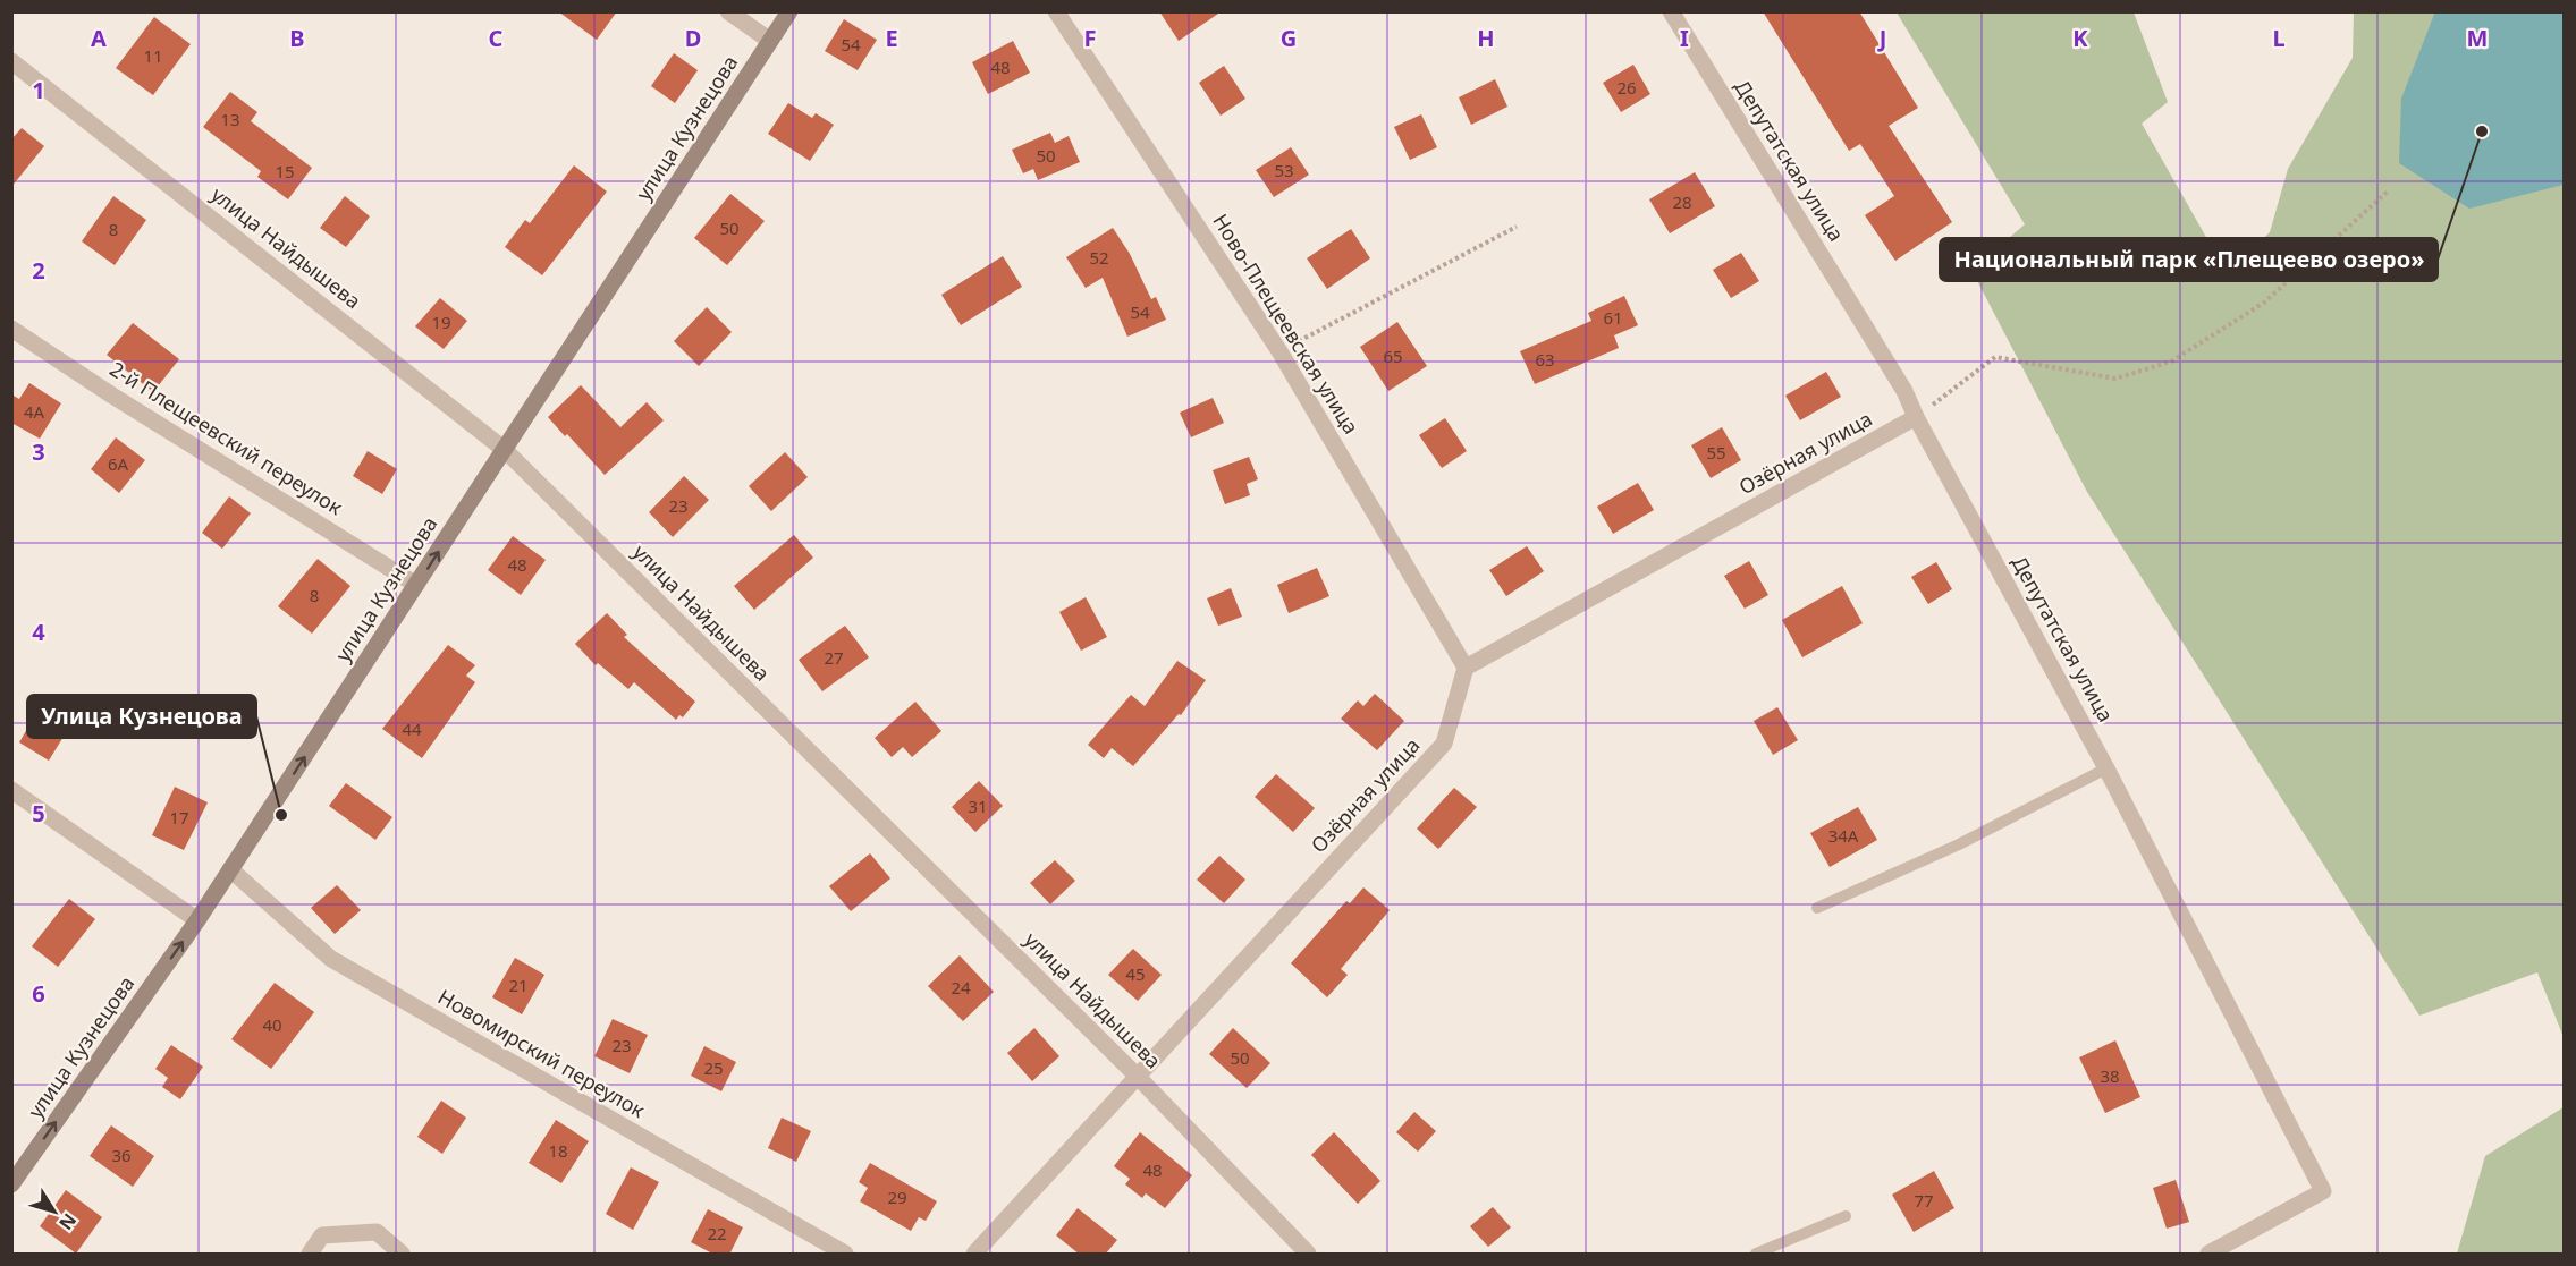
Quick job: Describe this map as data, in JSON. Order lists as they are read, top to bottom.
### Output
{
  "streets": {
    "street": [
      "улица Кузнецова",
      "Депутатская улица",
      "улица Найдышева",
      "Ново-Плещеевская улица",
      "2-й Плещеевский переулок",
      "Озёрная улица",
      "Новомирский переулок"
    ]
  },
  "crossings": [
    ["улица Кузнецова", "улица Найдышева"],
    ["улица Кузнецова", "2-й Плещеевский переулок"],
    ["улица Кузнецова", "Новомирский переулок"],
    ["Депутатская улица", "Озёрная улица"],
    ["улица Найдышева", "Озёрная улица"],
    ["Ново-Плещеевская улица", "Озёрная улица"]
  ],
  "one_way": ["улица Кузнецова"],
  "places": ["Национальный парк «Плещеево озеро»", "Улица Кузнецова"],
  "house_numbers": [
    "54",
    "11",
    "48",
    "26",
    "13",
    "50",
    "53",
    "15",
    "28",
    "50",
    "8",
    "52",
    "54",
    "61",
    "19",
    "65",
    "63",
    "4А",
    "55",
    "6А",
    "23",
    "48",
    "8",
    "27",
    "44",
    "31",
    "17",
    "34А",
    "45",
    "21",
    "24",
    "40",
    "23",
    "50",
    "25",
    "38",
    "18",
    "36",
    "48",
    "29",
    "77",
    "22"
  ],
  "north": "bottom right",
  "grid": {
    "columns": [
      "A",
      "B",
      "C",
      "D",
      "E",
      "F",
      "G",
      "H",
      "I",
      "J",
      "K",
      "L",
      "M"
    ],
    "rows": [
      "1",
      "2",
      "3",
      "4",
      "5",
      "6"
    ]
  }
}
